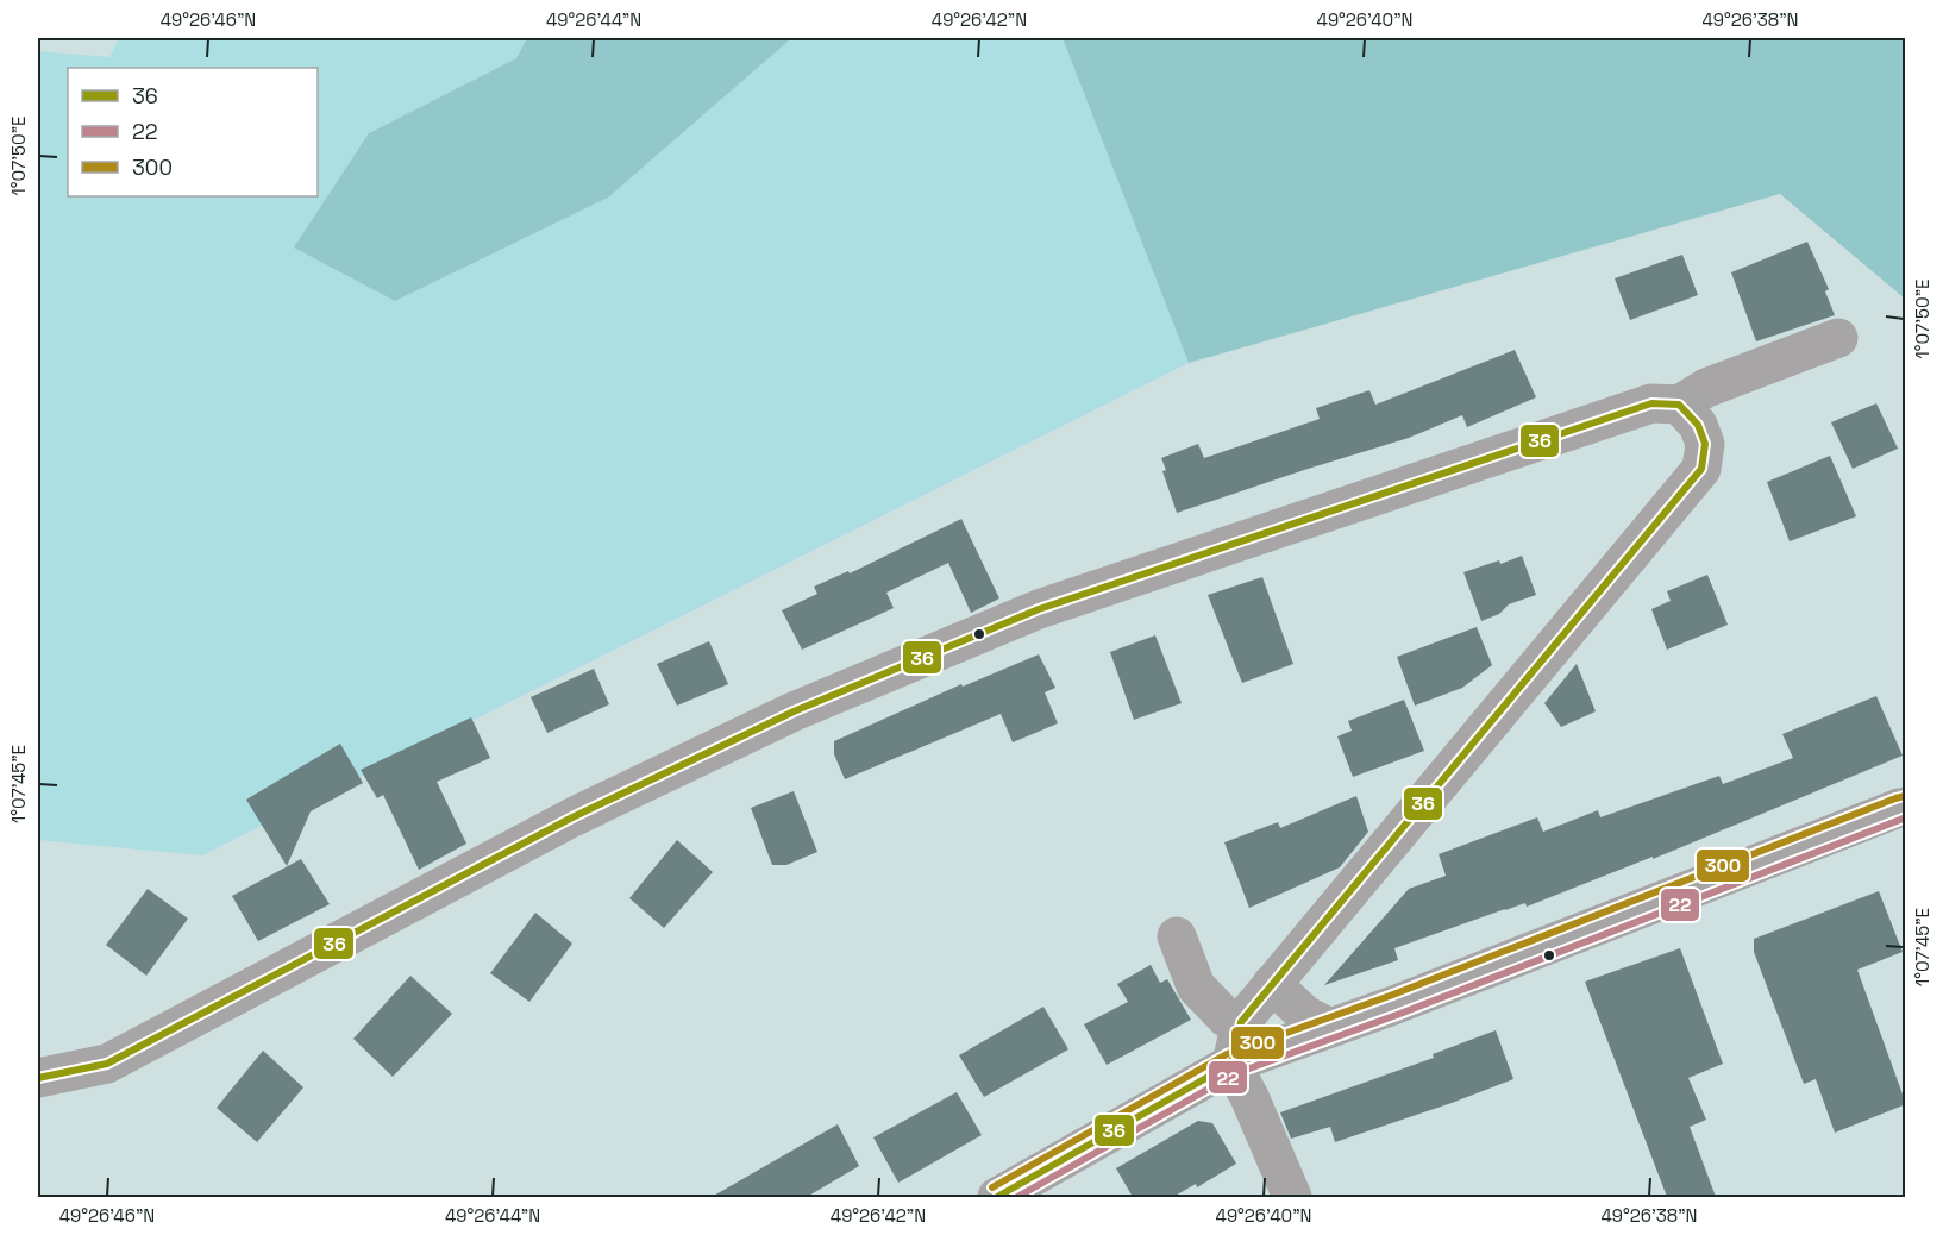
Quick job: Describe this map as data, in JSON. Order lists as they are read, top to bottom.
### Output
{
  "lines": ["transit line 36", "transit line 300", "transit line 22"],
  "legend": ["36", "22", "300"],
  "coordinates": [
    "49°26'46\"N",
    "49°26'44\"N",
    "49°26'42\"N",
    "49°26'40\"N",
    "49°26'38\"N",
    "1°07'50\"E",
    "1°07'45\"E"
  ]
}
